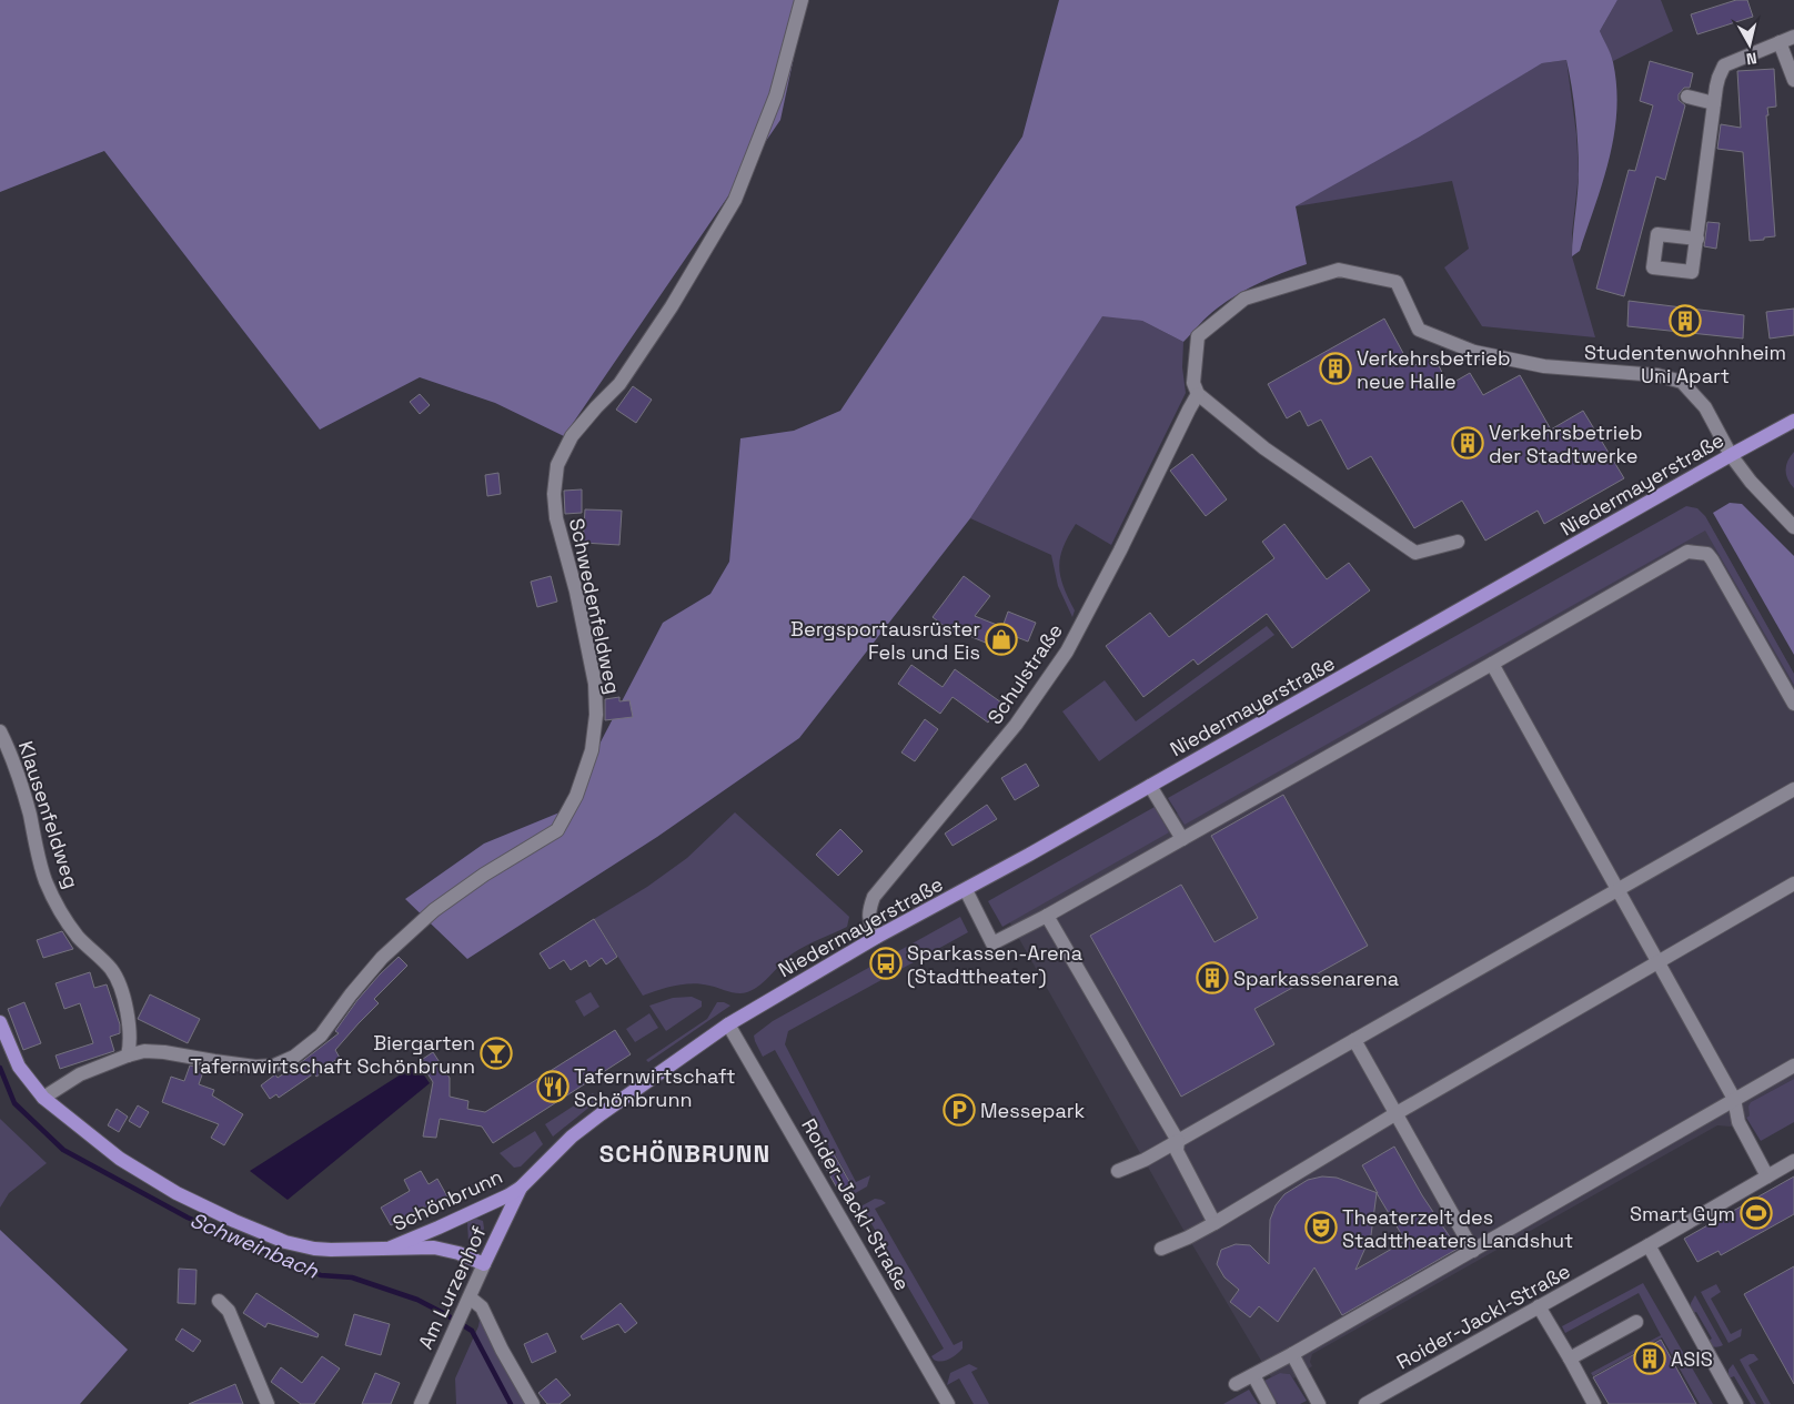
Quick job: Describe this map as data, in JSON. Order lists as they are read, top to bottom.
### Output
{
  "streets": {
    "main road": ["Niedermayerstraße", "Schönbrunn", "Am Lurzenhof"],
    "street": [
      "Schwedenfeldweg",
      "Schulstraße",
      "Klausenfeldweg",
      "Roider-Jackl-Straße"
    ]
  },
  "crossings": [
    ["Niedermayerstraße", "Schulstraße"],
    ["Niedermayerstraße", "Schönbrunn"],
    ["Niedermayerstraße", "Roider-Jackl-Straße"],
    ["Schwedenfeldweg", "Klausenfeldweg"],
    ["Schwedenfeldweg", "Schönbrunn"],
    ["Schönbrunn", "Roider-Jackl-Straße"],
    ["Schönbrunn", "Am Lurzenhof"]
  ],
  "districts": ["SCHÖNBRUNN"],
  "water": ["Schweinbach"],
  "places": {
    "building": [
      "Studentenwohnheim Uni Apart",
      "Verkehrsbetrieb neue Halle",
      "Verkehrsbetrieb der Stadtwerke",
      "Sparkassenarena",
      "ASIS"
    ],
    "shop": ["Bergsportausrüster Fels und Eis"],
    "bus stop": ["Sparkassen-Arena (Stadttheater)"],
    "bar": ["Biergarten Tafernwirtschaft Schönbrunn"],
    "restaurant": ["Tafernwirtschaft Schönbrunn"],
    "parking": ["Messepark"],
    "sports": ["Smart Gym"],
    "theatre": ["Theaterzelt des Stadttheaters Landshut"]
  },
  "north": "bottom"
}
